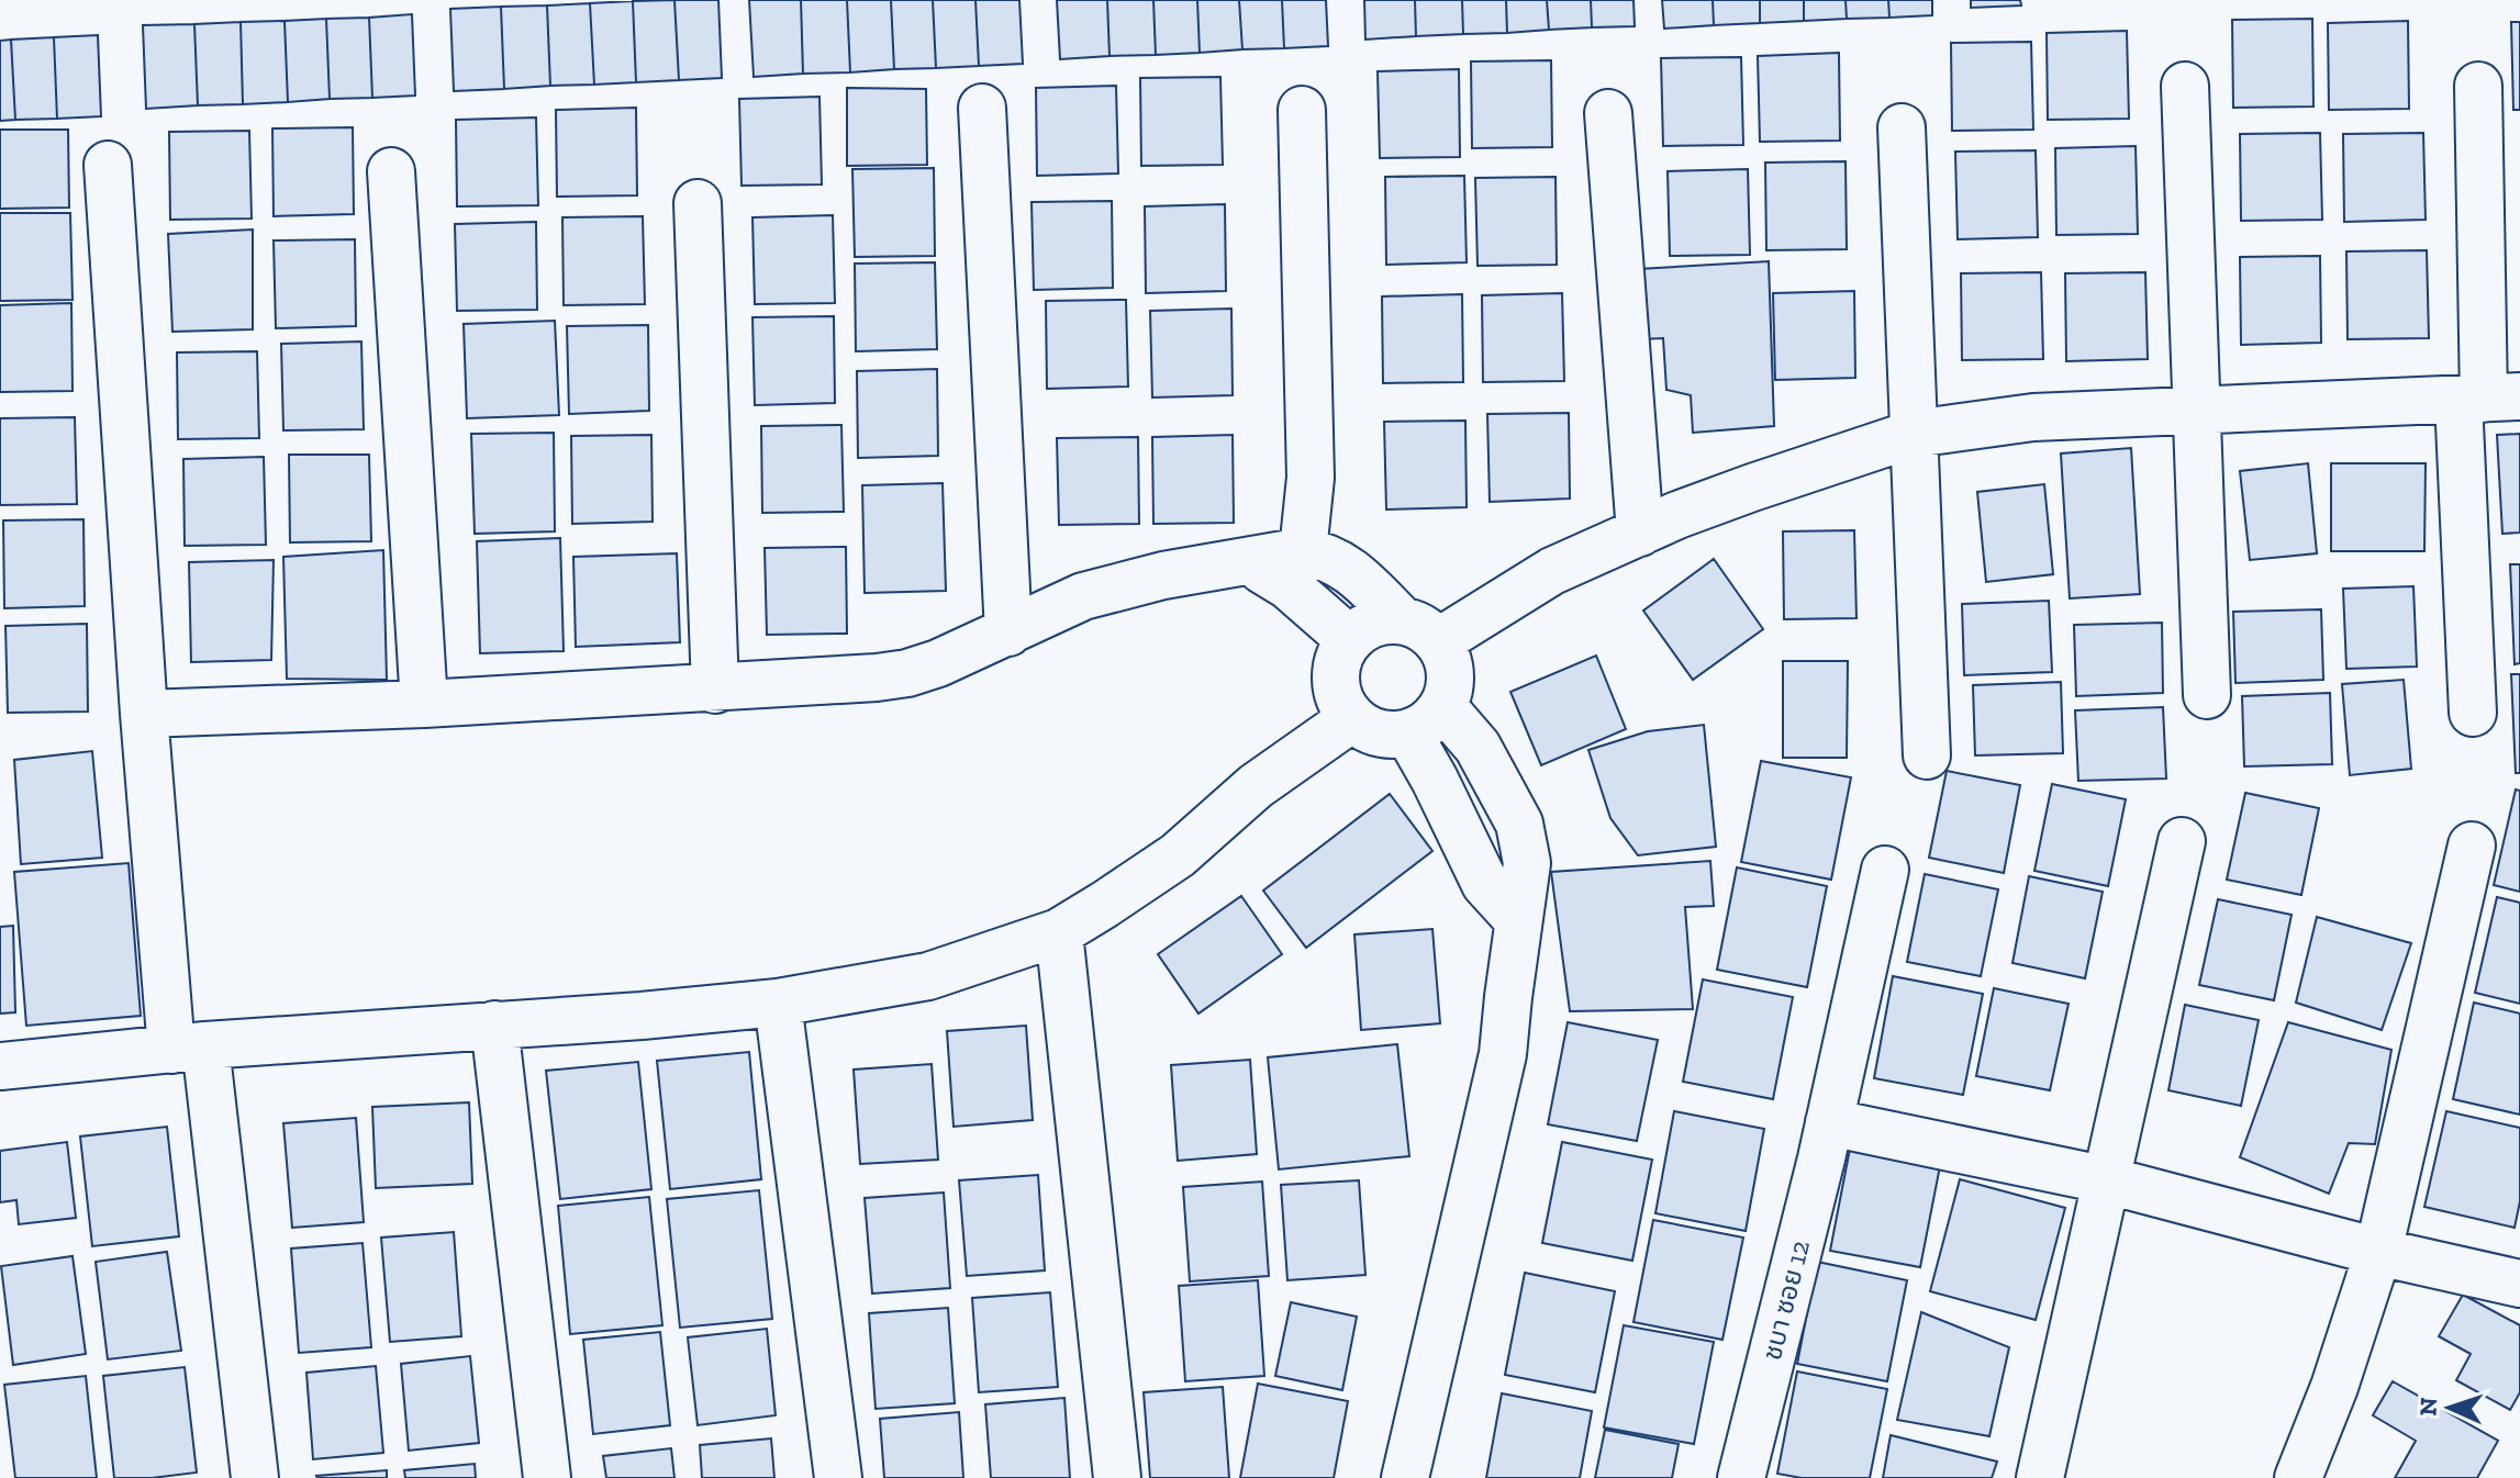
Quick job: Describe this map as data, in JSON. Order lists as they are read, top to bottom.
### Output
{
  "streets": {
    "street": ["ชบา ซอย 12"]
  },
  "north": "left"
}
